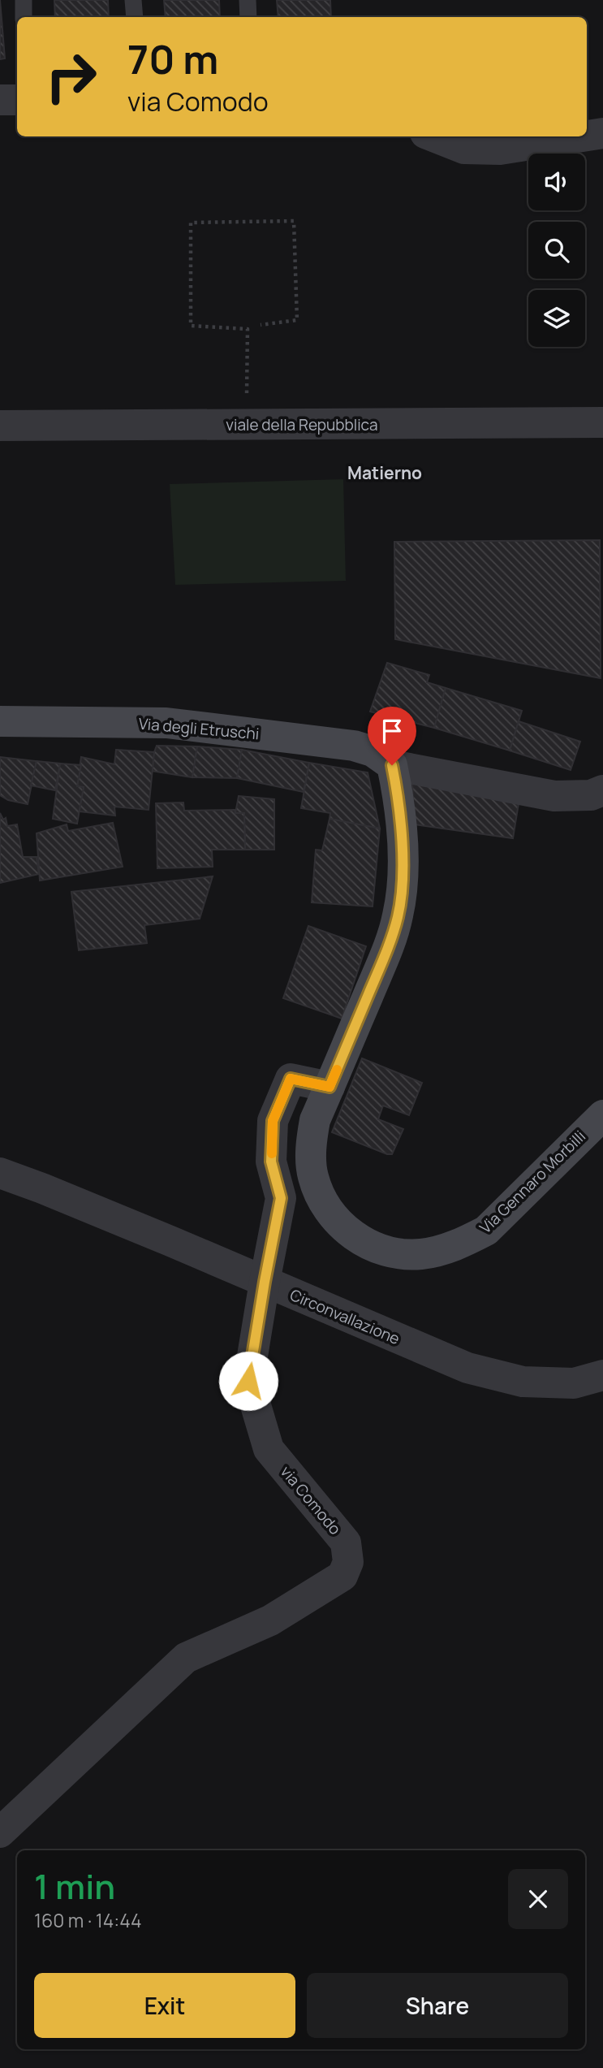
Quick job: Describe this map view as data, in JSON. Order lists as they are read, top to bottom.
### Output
{
  "streets": {
    "main road": ["Via degli Etruschi", "Via Gennaro Morbilli"],
    "street": ["viale della Repubblica", "Circonvallazione", "via Comodo"]
  },
  "crossings": [
    ["Via degli Etruschi", "Via Gennaro Morbilli"],
    ["Via Gennaro Morbilli", "via Comodo"],
    ["Circonvallazione", "via Comodo"]
  ],
  "districts": ["Matierno"],
  "page": {
    "turn": ["70 m", "via Comodo"],
    "heading": ["1 min", "160 m · 14:44"],
    "buttons": ["Exit", "Share"]
  }
}
